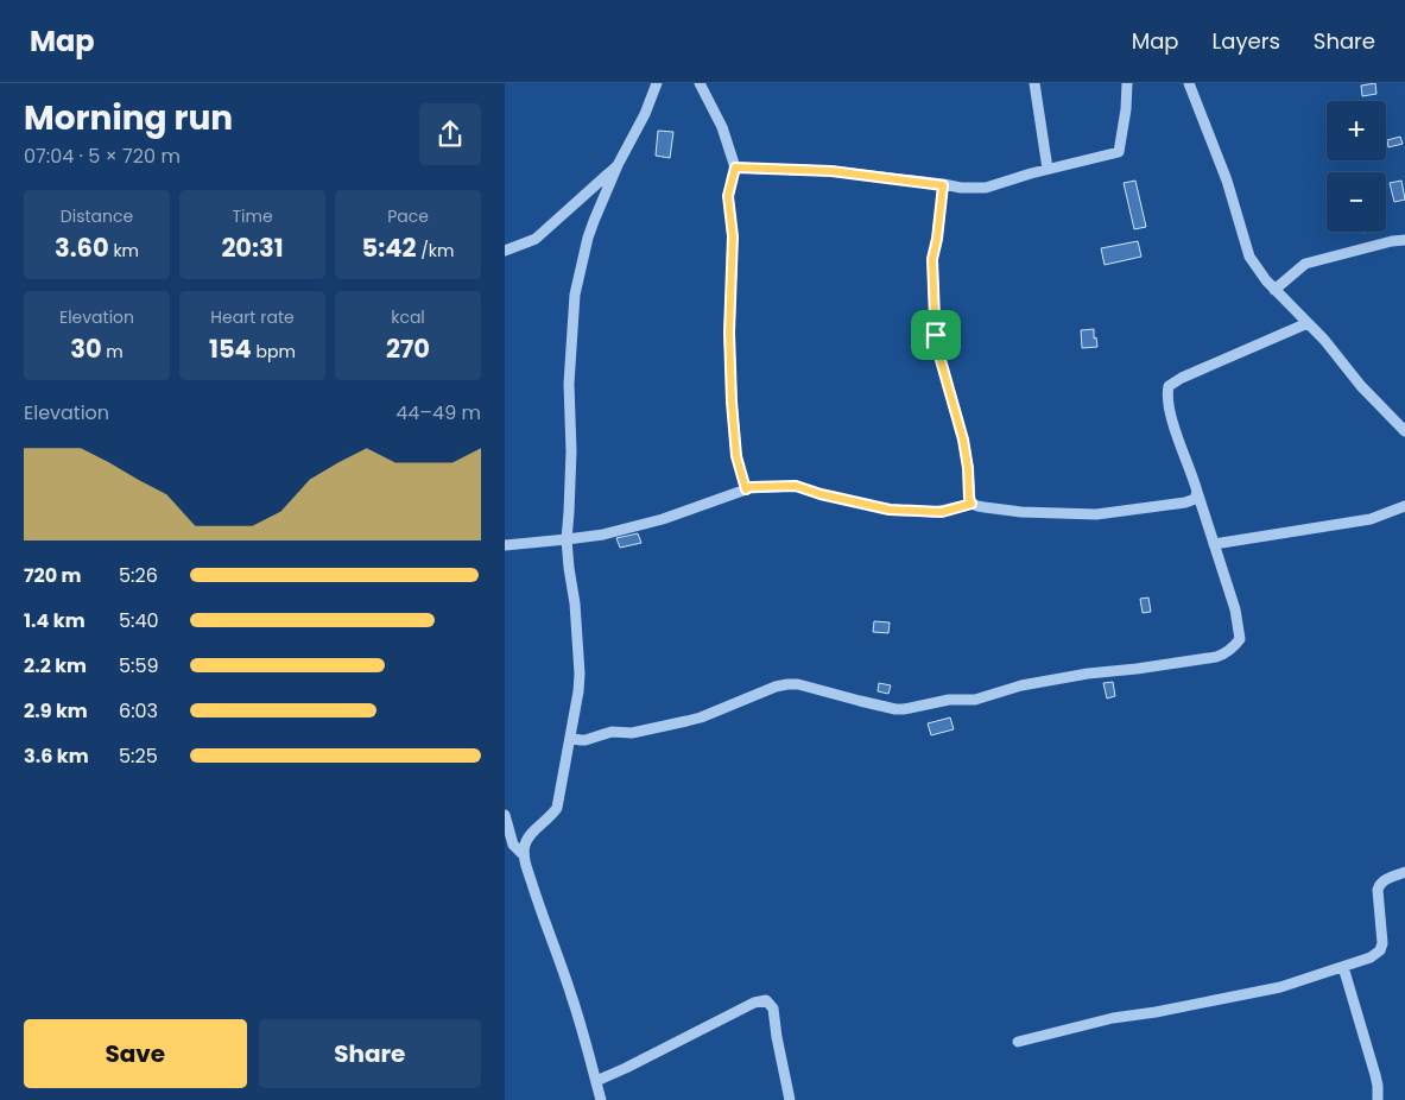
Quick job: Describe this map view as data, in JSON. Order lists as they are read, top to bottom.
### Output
{
  "page": {
    "header": "Map",
    "nav": ["Map", "Layers", "Share"],
    "heading": ["Morning run", "07:04 · 5 × 720 m"],
    "map_buttons": ["+", "−"],
    "stats": [
      ["Distance", "3.60 km"],
      ["Time", "20:31"],
      ["Pace", "5:42 /km"],
      ["Elevation", "30 m"],
      ["Heart rate", "154 bpm"],
      ["kcal", "270"]
    ],
    "chart": ["Elevation", "44–49 m"],
    "list": [
      {
        "name": "720 m",
        "note": "5:26"
      },
      {
        "name": "1.4 km",
        "note": "5:40"
      },
      {
        "name": "2.2 km",
        "note": "5:59"
      },
      {
        "name": "2.9 km",
        "note": "6:03"
      },
      {
        "name": "3.6 km",
        "note": "5:25"
      }
    ],
    "buttons": ["Save", "Share"]
  }
}
